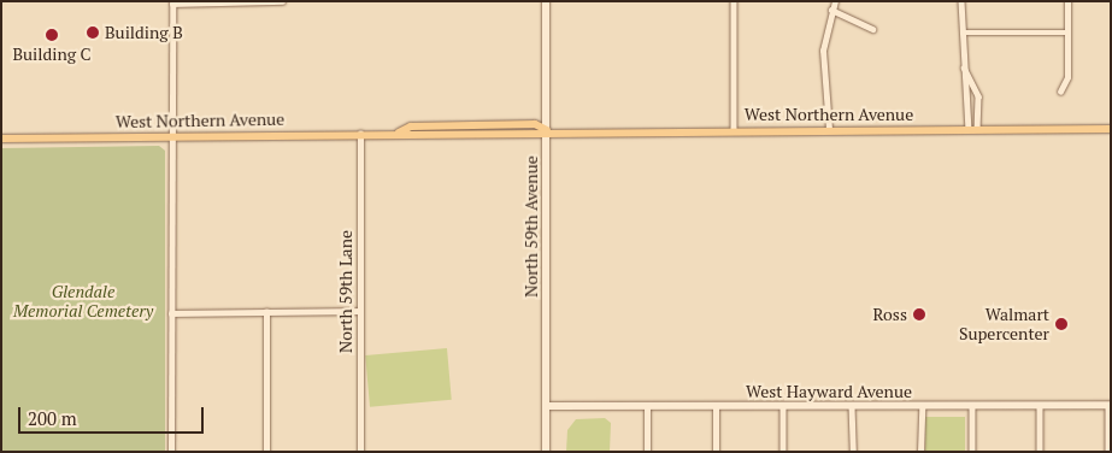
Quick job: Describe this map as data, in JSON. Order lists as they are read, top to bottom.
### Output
{
  "streets": {
    "main road": ["West Northern Avenue"],
    "street": ["North 59th Avenue", "North 59th Lane", "West Hayward Avenue"]
  },
  "crossings": [
    ["West Northern Avenue", "North 59th Avenue"],
    ["West Northern Avenue", "North 59th Lane"],
    ["North 59th Avenue", "West Hayward Avenue"]
  ],
  "parks": ["Glendale Memorial Cemetery"],
  "places": [
    "Building B",
    "Building C",
    "Ross",
    "Walmart Supercenter"
  ],
  "scale_bar": "200 m"
}
